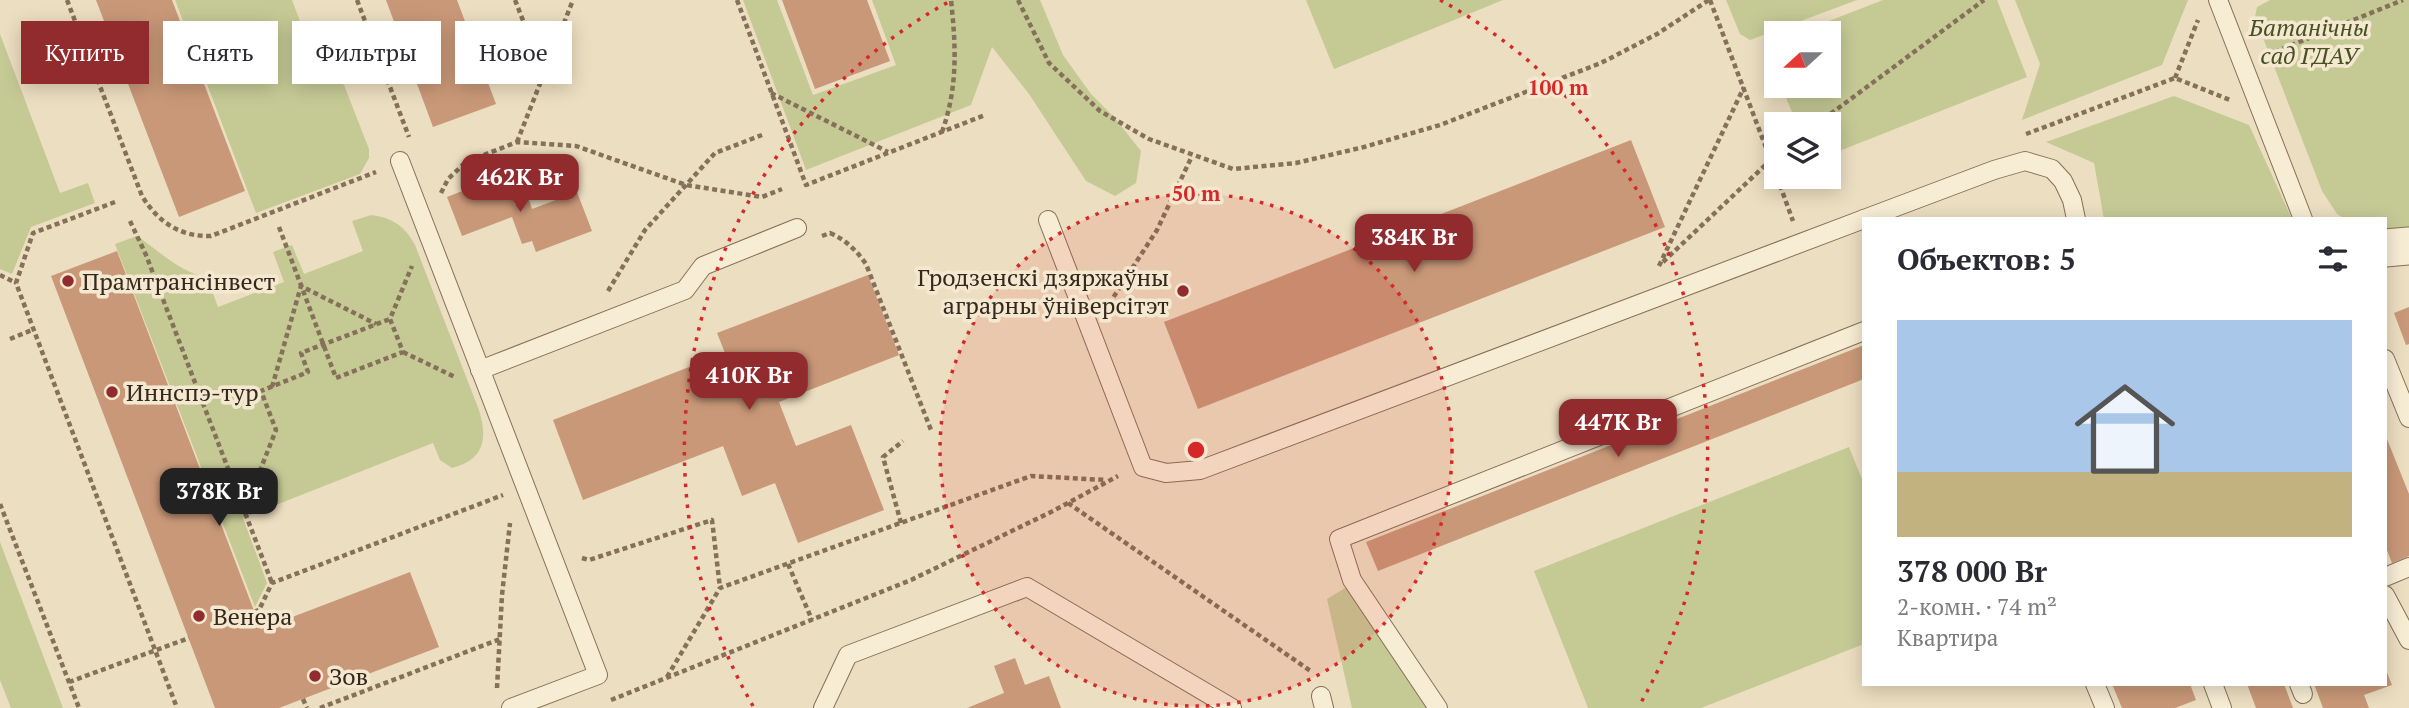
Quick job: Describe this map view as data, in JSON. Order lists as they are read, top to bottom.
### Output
{
  "parks": ["Батанічны сад ГДАУ"],
  "places": [
    "Прамтрансінвест",
    "Гродзенскі дзяржаўны аграрны ўніверсітэт",
    "Иннспэ-тур",
    "Венера",
    "Зов"
  ],
  "north": "left",
  "page": {
    "chip": [
      "Купить",
      "Снять",
      "Фильтры",
      "Новое"
    ],
    "price": [
      "462K Br",
      "384K Br",
      "410K Br",
      "447K Br",
      "378K Br"
    ],
    "heading": "Объектов: 5",
    "list": [
      {
        "name": "378 000 Br",
        "note": "2-комн. · 74 m² · Квартира"
      }
    ]
  },
  "rings": ["100 m", "50 m"]
}
